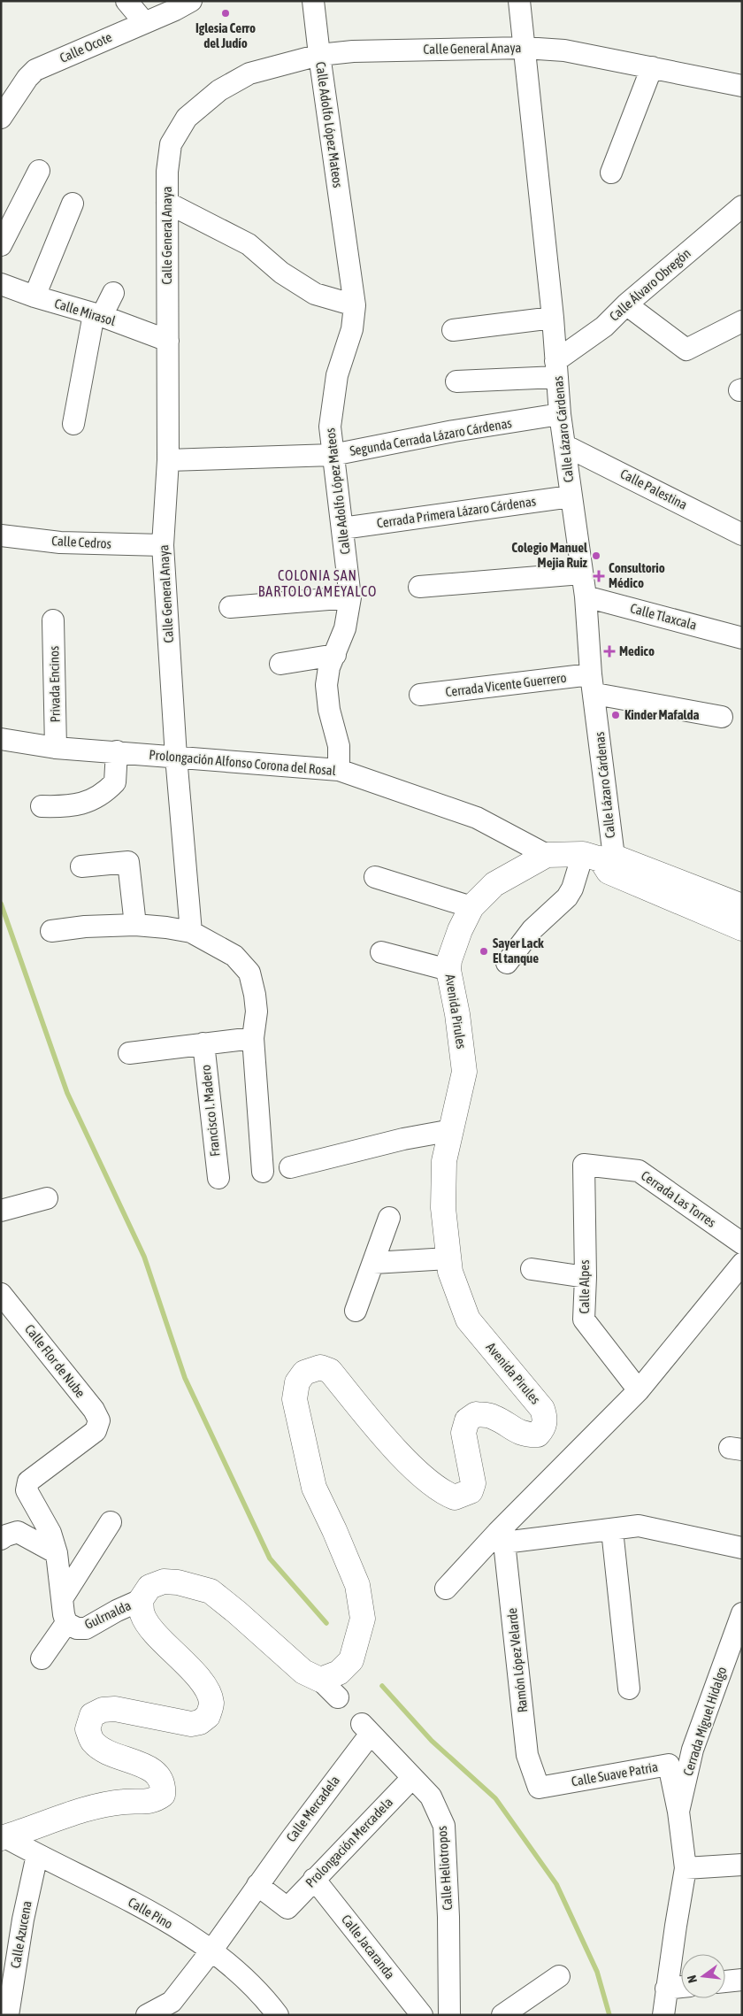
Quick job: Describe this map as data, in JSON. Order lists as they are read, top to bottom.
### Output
{
  "streets": {
    "street": [
      "Calle Ocote",
      "Calle General Anaya",
      "Calle Adolfo López Mateos",
      "Calle Álvaro Obregón",
      "Calle Mirasol",
      "Calle Lázaro Cárdenas",
      "Segunda Cerrada Lázaro Cárdenas",
      "Calle Palestina",
      "Cerrada Primera Lázaro Cárdenas",
      "Calle Cedros",
      "Calle Tlaxcala",
      "Privada Encinos",
      "Cerrada Vicente Guerrero",
      "Prolongación Alfonso Corona del Rosal",
      "Avenida Pirules",
      "Francisco I. Madero",
      "Cerrada Las Torres",
      "Calle Alpes",
      "Calle Flor de Nube",
      "Gulrnalda",
      "Ramón López Velarde",
      "Cerrada Miguel Hidalgo",
      "Calle Suave Patria",
      "Calle Mercadela",
      "Prolongación Mercadela",
      "Calle Heliotropos",
      "Calle Pino",
      "Calle Azucena",
      "Calle Jacaranda"
    ]
  },
  "crossings": [
    ["Calle General Anaya", "Calle Adolfo López Mateos"],
    ["Calle General Anaya", "Calle Mirasol"],
    ["Calle General Anaya", "Calle Lázaro Cárdenas"],
    ["Calle General Anaya", "Segunda Cerrada Lázaro Cárdenas"],
    ["Calle General Anaya", "Calle Cedros"],
    ["Calle General Anaya", "Prolongación Alfonso Corona del Rosal"],
    ["Calle Adolfo López Mateos", "Segunda Cerrada Lázaro Cárdenas"],
    ["Calle Adolfo López Mateos", "Cerrada Primera Lázaro Cárdenas"],
    ["Calle Adolfo López Mateos", "Prolongación Alfonso Corona del Rosal"],
    ["Calle Álvaro Obregón", "Calle Lázaro Cárdenas"],
    ["Calle Lázaro Cárdenas", "Segunda Cerrada Lázaro Cárdenas"],
    ["Calle Lázaro Cárdenas", "Calle Palestina"],
    ["Calle Lázaro Cárdenas", "Cerrada Primera Lázaro Cárdenas"],
    ["Calle Lázaro Cárdenas", "Calle Tlaxcala"],
    ["Calle Lázaro Cárdenas", "Cerrada Vicente Guerrero"],
    ["Privada Encinos", "Prolongación Alfonso Corona del Rosal"],
    ["Prolongación Alfonso Corona del Rosal", "Avenida Pirules"],
    ["Cerrada Las Torres", "Calle Alpes"],
    ["Ramón López Velarde", "Calle Suave Patria"],
    ["Cerrada Miguel Hidalgo", "Calle Suave Patria"],
    ["Calle Mercadela", "Prolongación Mercadela"],
    ["Calle Mercadela", "Calle Heliotropos"],
    ["Calle Mercadela", "Calle Pino"],
    ["Prolongación Mercadela", "Calle Heliotropos"],
    ["Prolongación Mercadela", "Calle Jacaranda"],
    ["Calle Pino", "Calle Azucena"]
  ],
  "districts": ["COLONIA SAN BARTOLO AMEYALCO"],
  "places": {
    "other": [
      "Iglesia Cerro del Judío",
      "Colegio Manuel Mejia Ruiz",
      "Kinder Mafalda",
      "Sayer Lack El tanque"
    ],
    "health": ["Consultorio Médico", "Medico"]
  },
  "north": "left"
}
